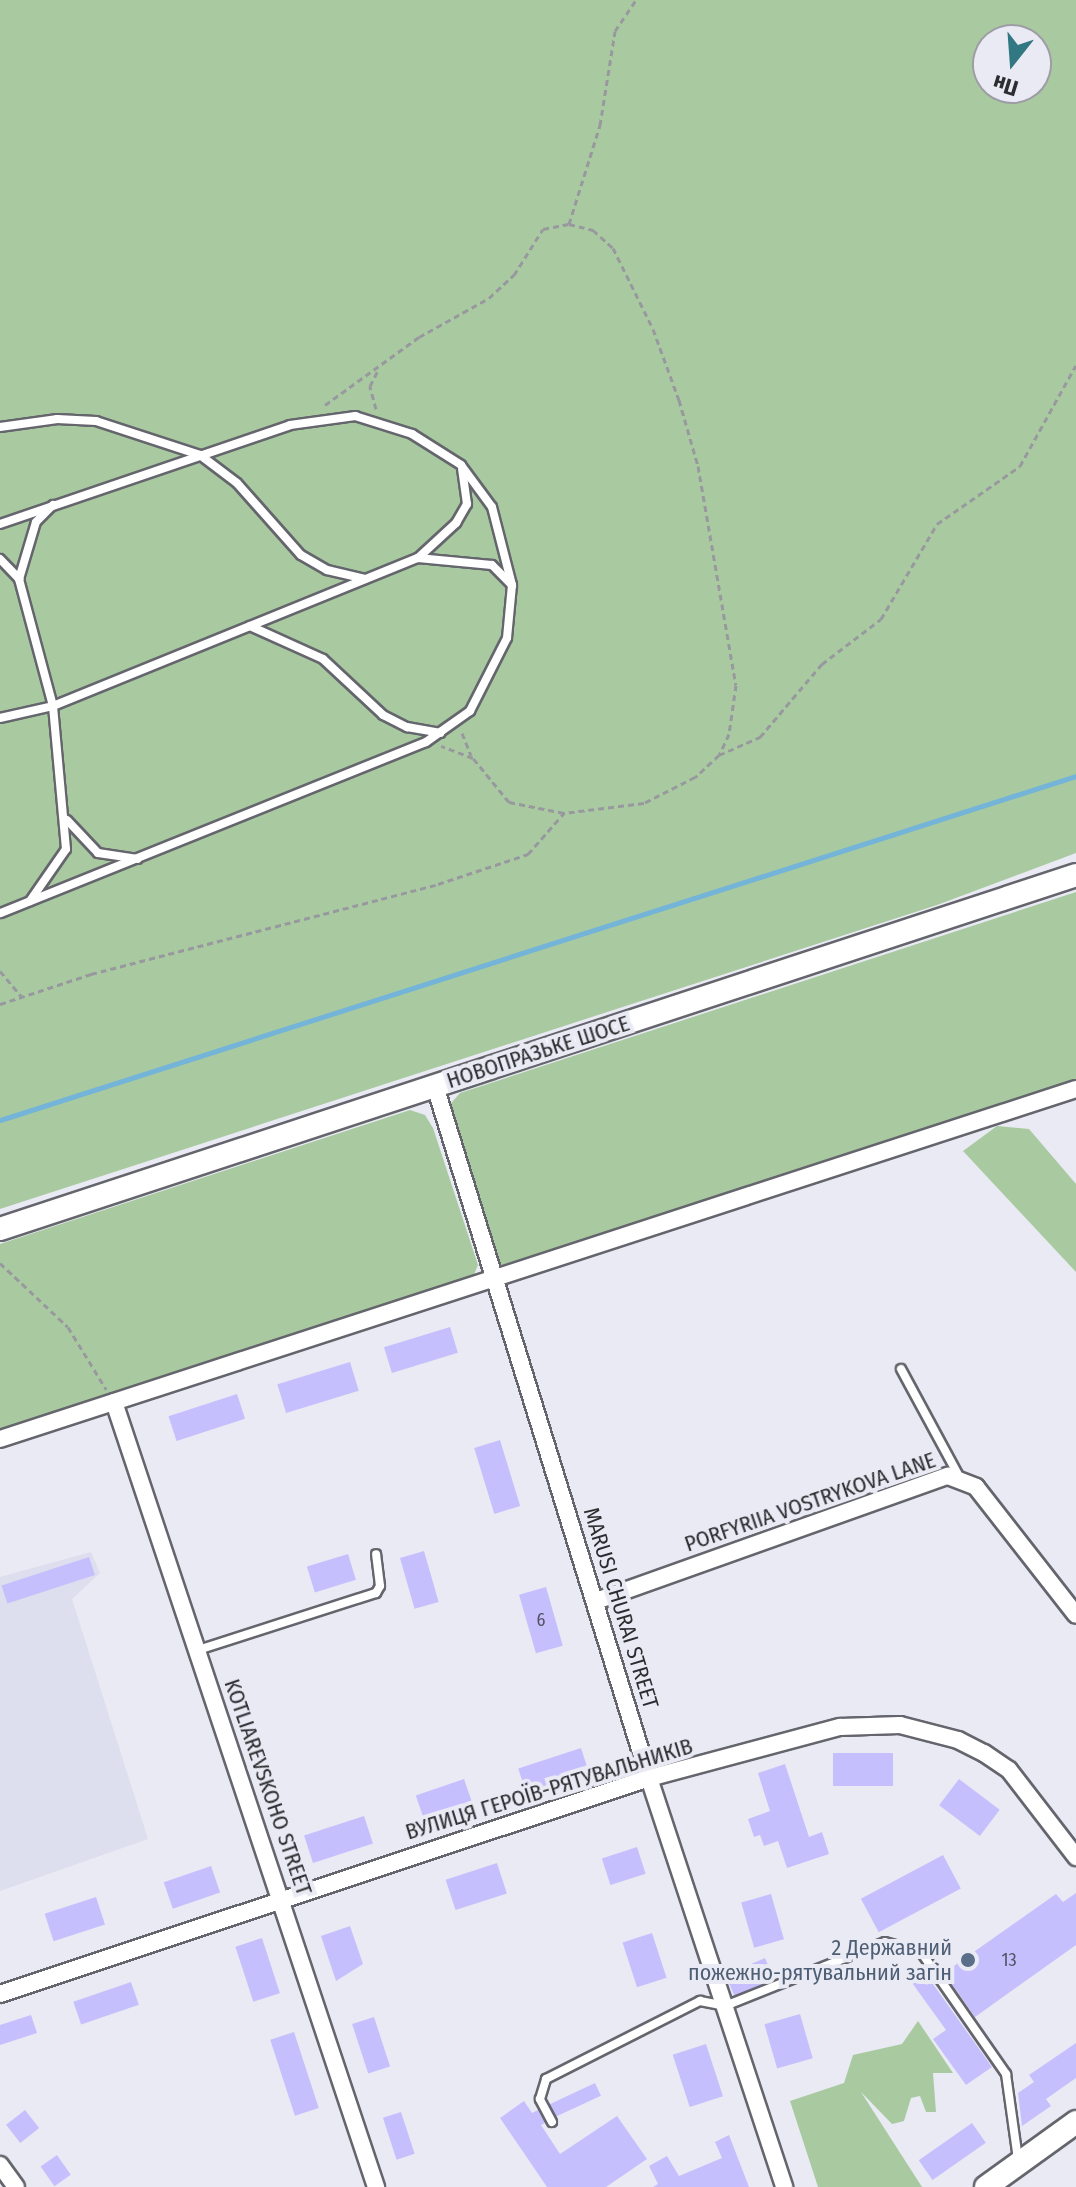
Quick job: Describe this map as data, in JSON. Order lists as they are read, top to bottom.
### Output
{
  "streets": {
    "main road": ["НОВОПРАЗЬКЕ ШОСЕ"],
    "street": [
      "PORFYRIIA VOSTRYKOVA LANE",
      "MARUSI CHURAI STREET",
      "KOTLIAREVSKOHO STREET",
      "ВУЛИЦЯ ГЕРОЇВ-РЯТУВАЛЬНИКІВ"
    ]
  },
  "crossings": [
    ["НОВОПРАЗЬКЕ ШОСЕ", "MARUSI CHURAI STREET"],
    ["PORFYRIIA VOSTRYKOVA LANE", "MARUSI CHURAI STREET"],
    ["MARUSI CHURAI STREET", "ВУЛИЦЯ ГЕРОЇВ-РЯТУВАЛЬНИКІВ"],
    ["KOTLIAREVSKOHO STREET", "ВУЛИЦЯ ГЕРОЇВ-РЯТУВАЛЬНИКІВ"]
  ],
  "places": ["2 Державний пожежно-рятувальний загін"],
  "house_numbers": ["6", "13"],
  "north": "bottom"
}
